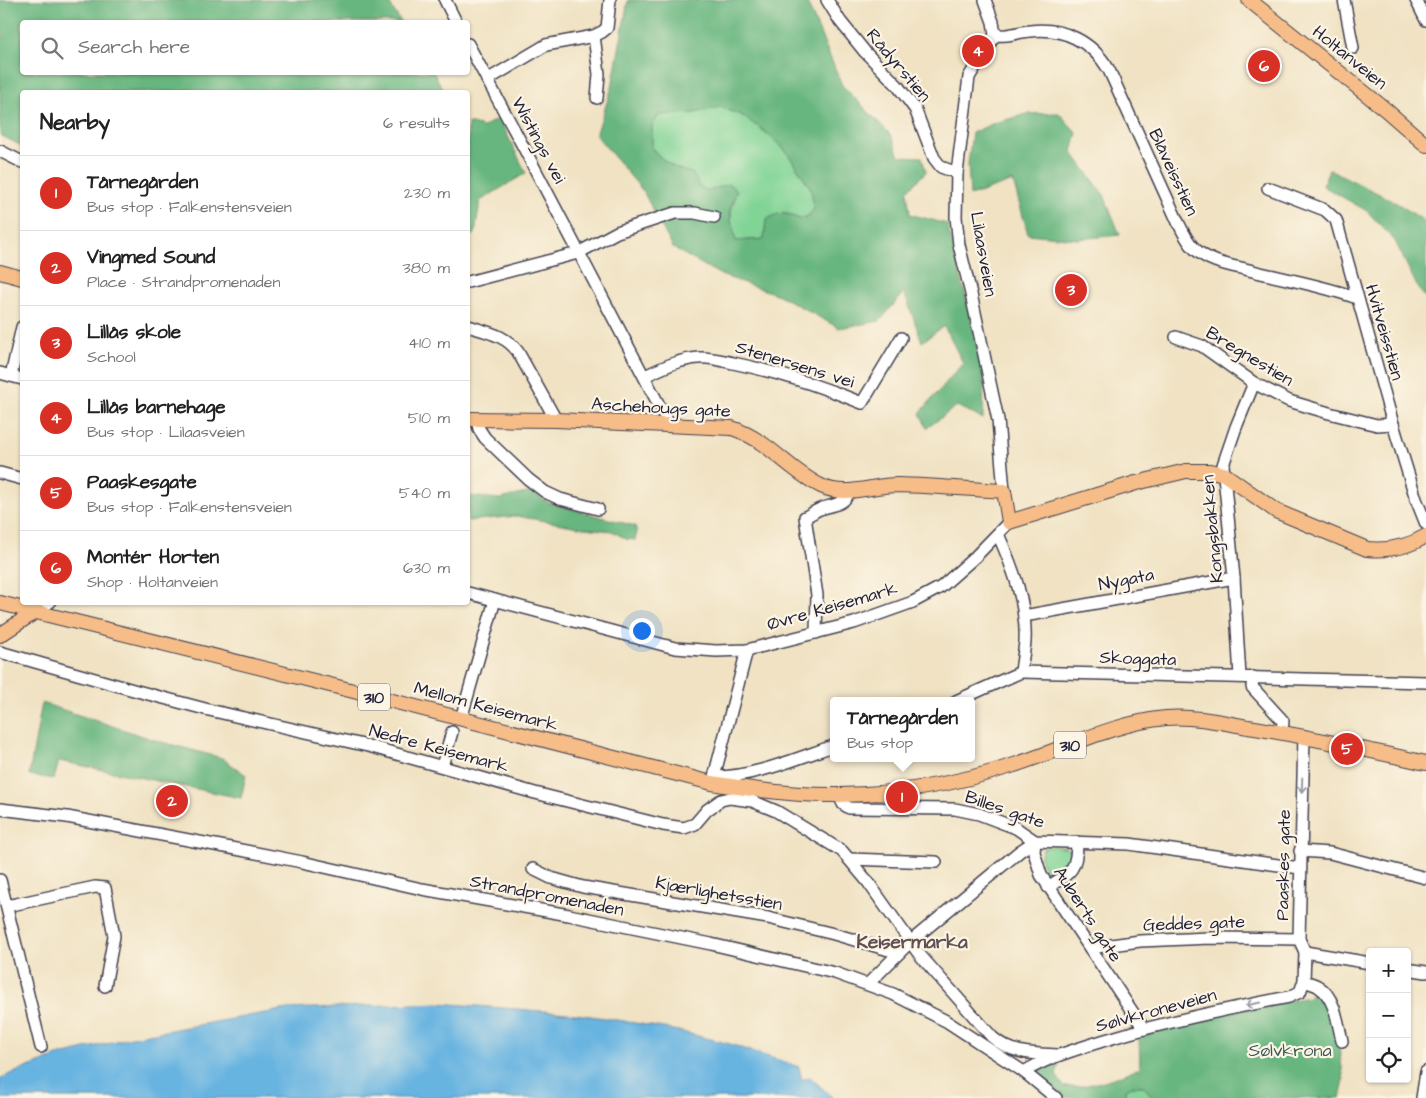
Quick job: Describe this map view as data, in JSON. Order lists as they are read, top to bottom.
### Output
{
  "streets": {
    "main road": [
      "Holtanveien",
      "Lilaasveien",
      "Aschehougs gate",
      "310",
      "Mellom Keisemark"
    ],
    "street": [
      "Rådyrstien",
      "Wistings vei",
      "Blåveisstien",
      "Hvitveisstien",
      "Bregnestien",
      "Stenersens vei",
      "Kongsbakken",
      "Nygata",
      "Øvre Keisemark",
      "Skoggata",
      "Nedre Keisemark",
      "Billes gate",
      "Paaskes gate",
      "Kjærlighetsstien",
      "Strandpromenaden",
      "Auberts gate",
      "Geddes gate",
      "Sølvkroneveien"
    ]
  },
  "crossings": [
    ["Rådyrstien", "Lilaasveien"],
    ["Wistings vei", "Stenersens vei"],
    ["Wistings vei", "Aschehougs gate"],
    ["Blåveisstien", "Lilaasveien"],
    ["Blåveisstien", "Hvitveisstien"],
    ["Lilaasveien", "Aschehougs gate"],
    ["Lilaasveien", "Øvre Keisemark"],
    ["Hvitveisstien", "Bregnestien"],
    ["Bregnestien", "Kongsbakken"],
    ["Kongsbakken", "Nygata"],
    ["Kongsbakken", "Skoggata"],
    ["310", "Mellom Keisemark"],
    ["310", "Billes gate"],
    ["310", "Paaskes gate"],
    ["Nedre Keisemark", "Sølvkroneveien"],
    ["Billes gate", "Paaskes gate"],
    ["Billes gate", "Auberts gate"],
    ["Paaskes gate", "Geddes gate"],
    ["Paaskes gate", "Sølvkroneveien"],
    ["Strandpromenaden", "Sølvkroneveien"],
    ["Auberts gate", "Geddes gate"],
    ["Auberts gate", "Sølvkroneveien"]
  ],
  "one_way": ["Paaskes gate", "Sølvkroneveien"],
  "districts": ["Keisermarka"],
  "parks": ["Sølvkrona"],
  "page": {
    "search": "Search here",
    "pins": [
      "4",
      "6",
      "3",
      "5",
      "1",
      "2"
    ],
    "heading": ["Nearby", "6 results"],
    "list": [
      {
        "mark": "1",
        "name": "Tårnegården",
        "note": "Bus stop · Falkenstensveien",
        "value": "230 m"
      },
      {
        "mark": "2",
        "name": "Vingmed Sound",
        "note": "Place · Strandpromenaden",
        "value": "380 m"
      },
      {
        "mark": "3",
        "name": "Lillås skole",
        "note": "School",
        "value": "410 m"
      },
      {
        "mark": "4",
        "name": "Lillås barnehage",
        "note": "Bus stop · Lilaasveien",
        "value": "510 m"
      },
      {
        "mark": "5",
        "name": "Paaskesgate",
        "note": "Bus stop · Falkenstensveien",
        "value": "540 m"
      },
      {
        "mark": "6",
        "name": "Montér Horten",
        "note": "Shop · Holtanveien",
        "value": "630 m"
      }
    ],
    "popup": ["Tårnegården", "Bus stop"],
    "map_buttons": ["+", "−"]
  }
}
